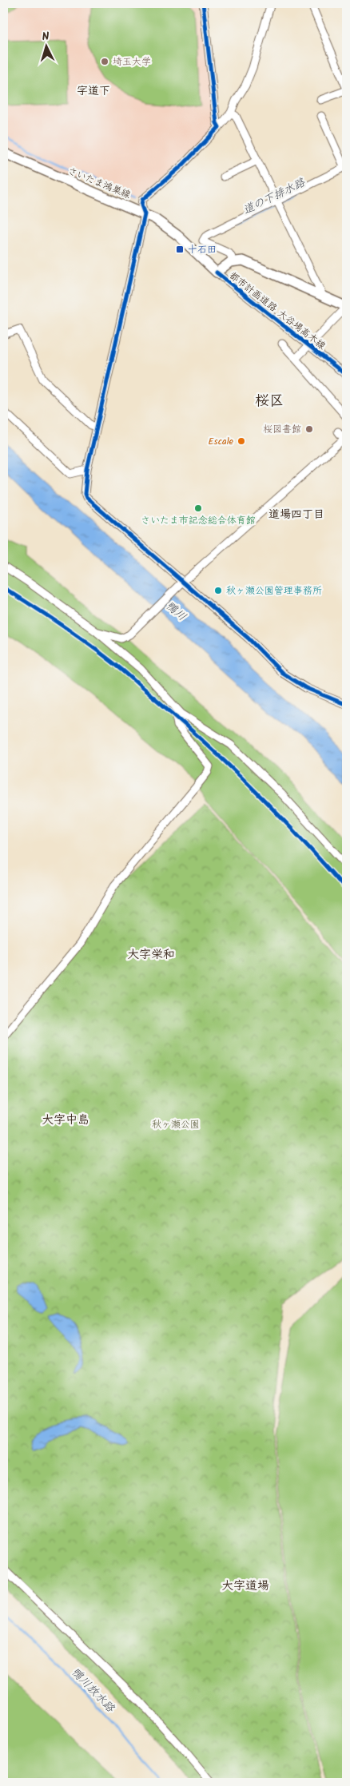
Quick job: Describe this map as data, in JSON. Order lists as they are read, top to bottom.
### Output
{
  "streets": {
    "main road": ["さいたま鴻巣線"],
    "street": ["都市計画道路 大谷場高木線"]
  },
  "crossings": [
    ["さいたま鴻巣線", "都市計画道路 大谷場高木線"]
  ],
  "districts": [
    "字道下",
    "桜区",
    "道場四丁目",
    "大字栄和",
    "大字中島",
    "大字道場"
  ],
  "water": ["道の下排水路", "鴨川", "鴨川放水路"],
  "parks": ["秋ヶ瀬公園"],
  "places": {
    "other": [
      "埼玉大学",
      "桜図書館",
      "Escale",
      "さいたま市記念総合体育館",
      "秋ヶ瀬公園管理事務所"
    ],
    "transit": ["十石田"]
  },
  "north": "top"
}
